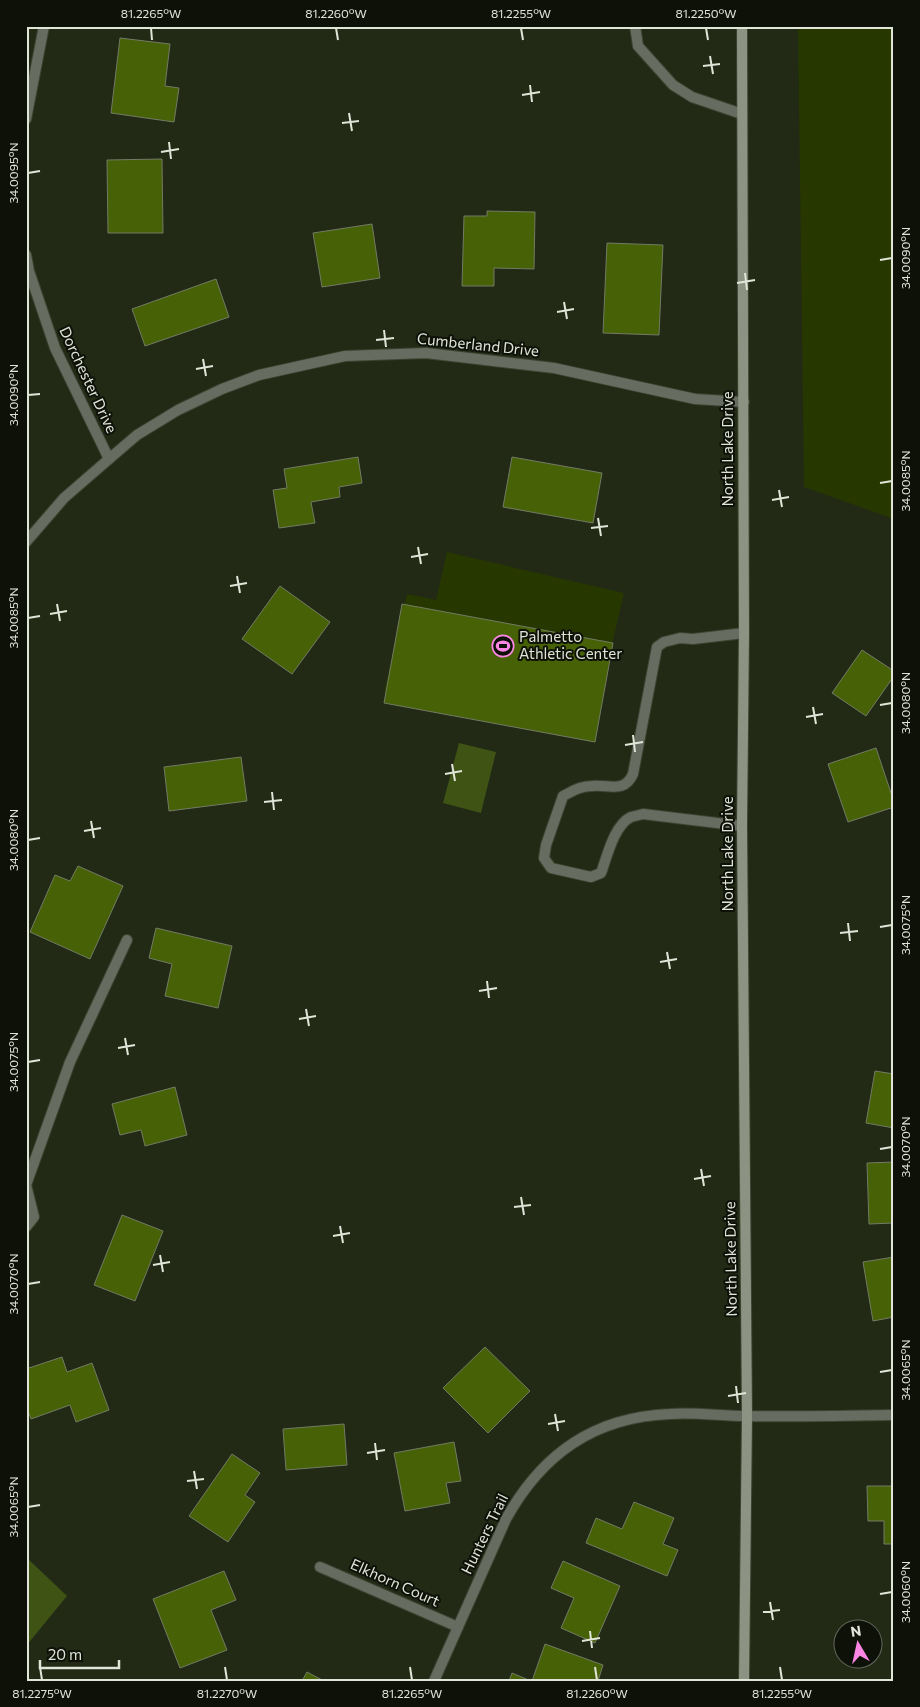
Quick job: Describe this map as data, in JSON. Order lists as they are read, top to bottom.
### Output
{
  "streets": {
    "main road": ["North Lake Drive"],
    "street": [
      "Cumberland Drive",
      "Dorchester Drive",
      "Hunters Trail",
      "Elkhorn Court"
    ]
  },
  "crossings": [
    ["Cumberland Drive", "Dorchester Drive"],
    ["Cumberland Drive", "North Lake Drive"],
    ["North Lake Drive", "Hunters Trail"],
    ["Hunters Trail", "Elkhorn Court"]
  ],
  "places": {
    "sports": ["Palmetto Athletic Center"]
  },
  "scale_bar": "20 m",
  "north": "top",
  "coordinates": [
    "81.2265°W",
    "81.2260°W",
    "81.2255°W",
    "81.2250°W",
    "34.0095°N",
    "34.0090°N",
    "34.0085°N",
    "34.0080°N",
    "34.0075°N",
    "34.0070°N",
    "34.0065°N",
    "34.0060°N",
    "81.2275°W",
    "81.2270°W"
  ]
}
